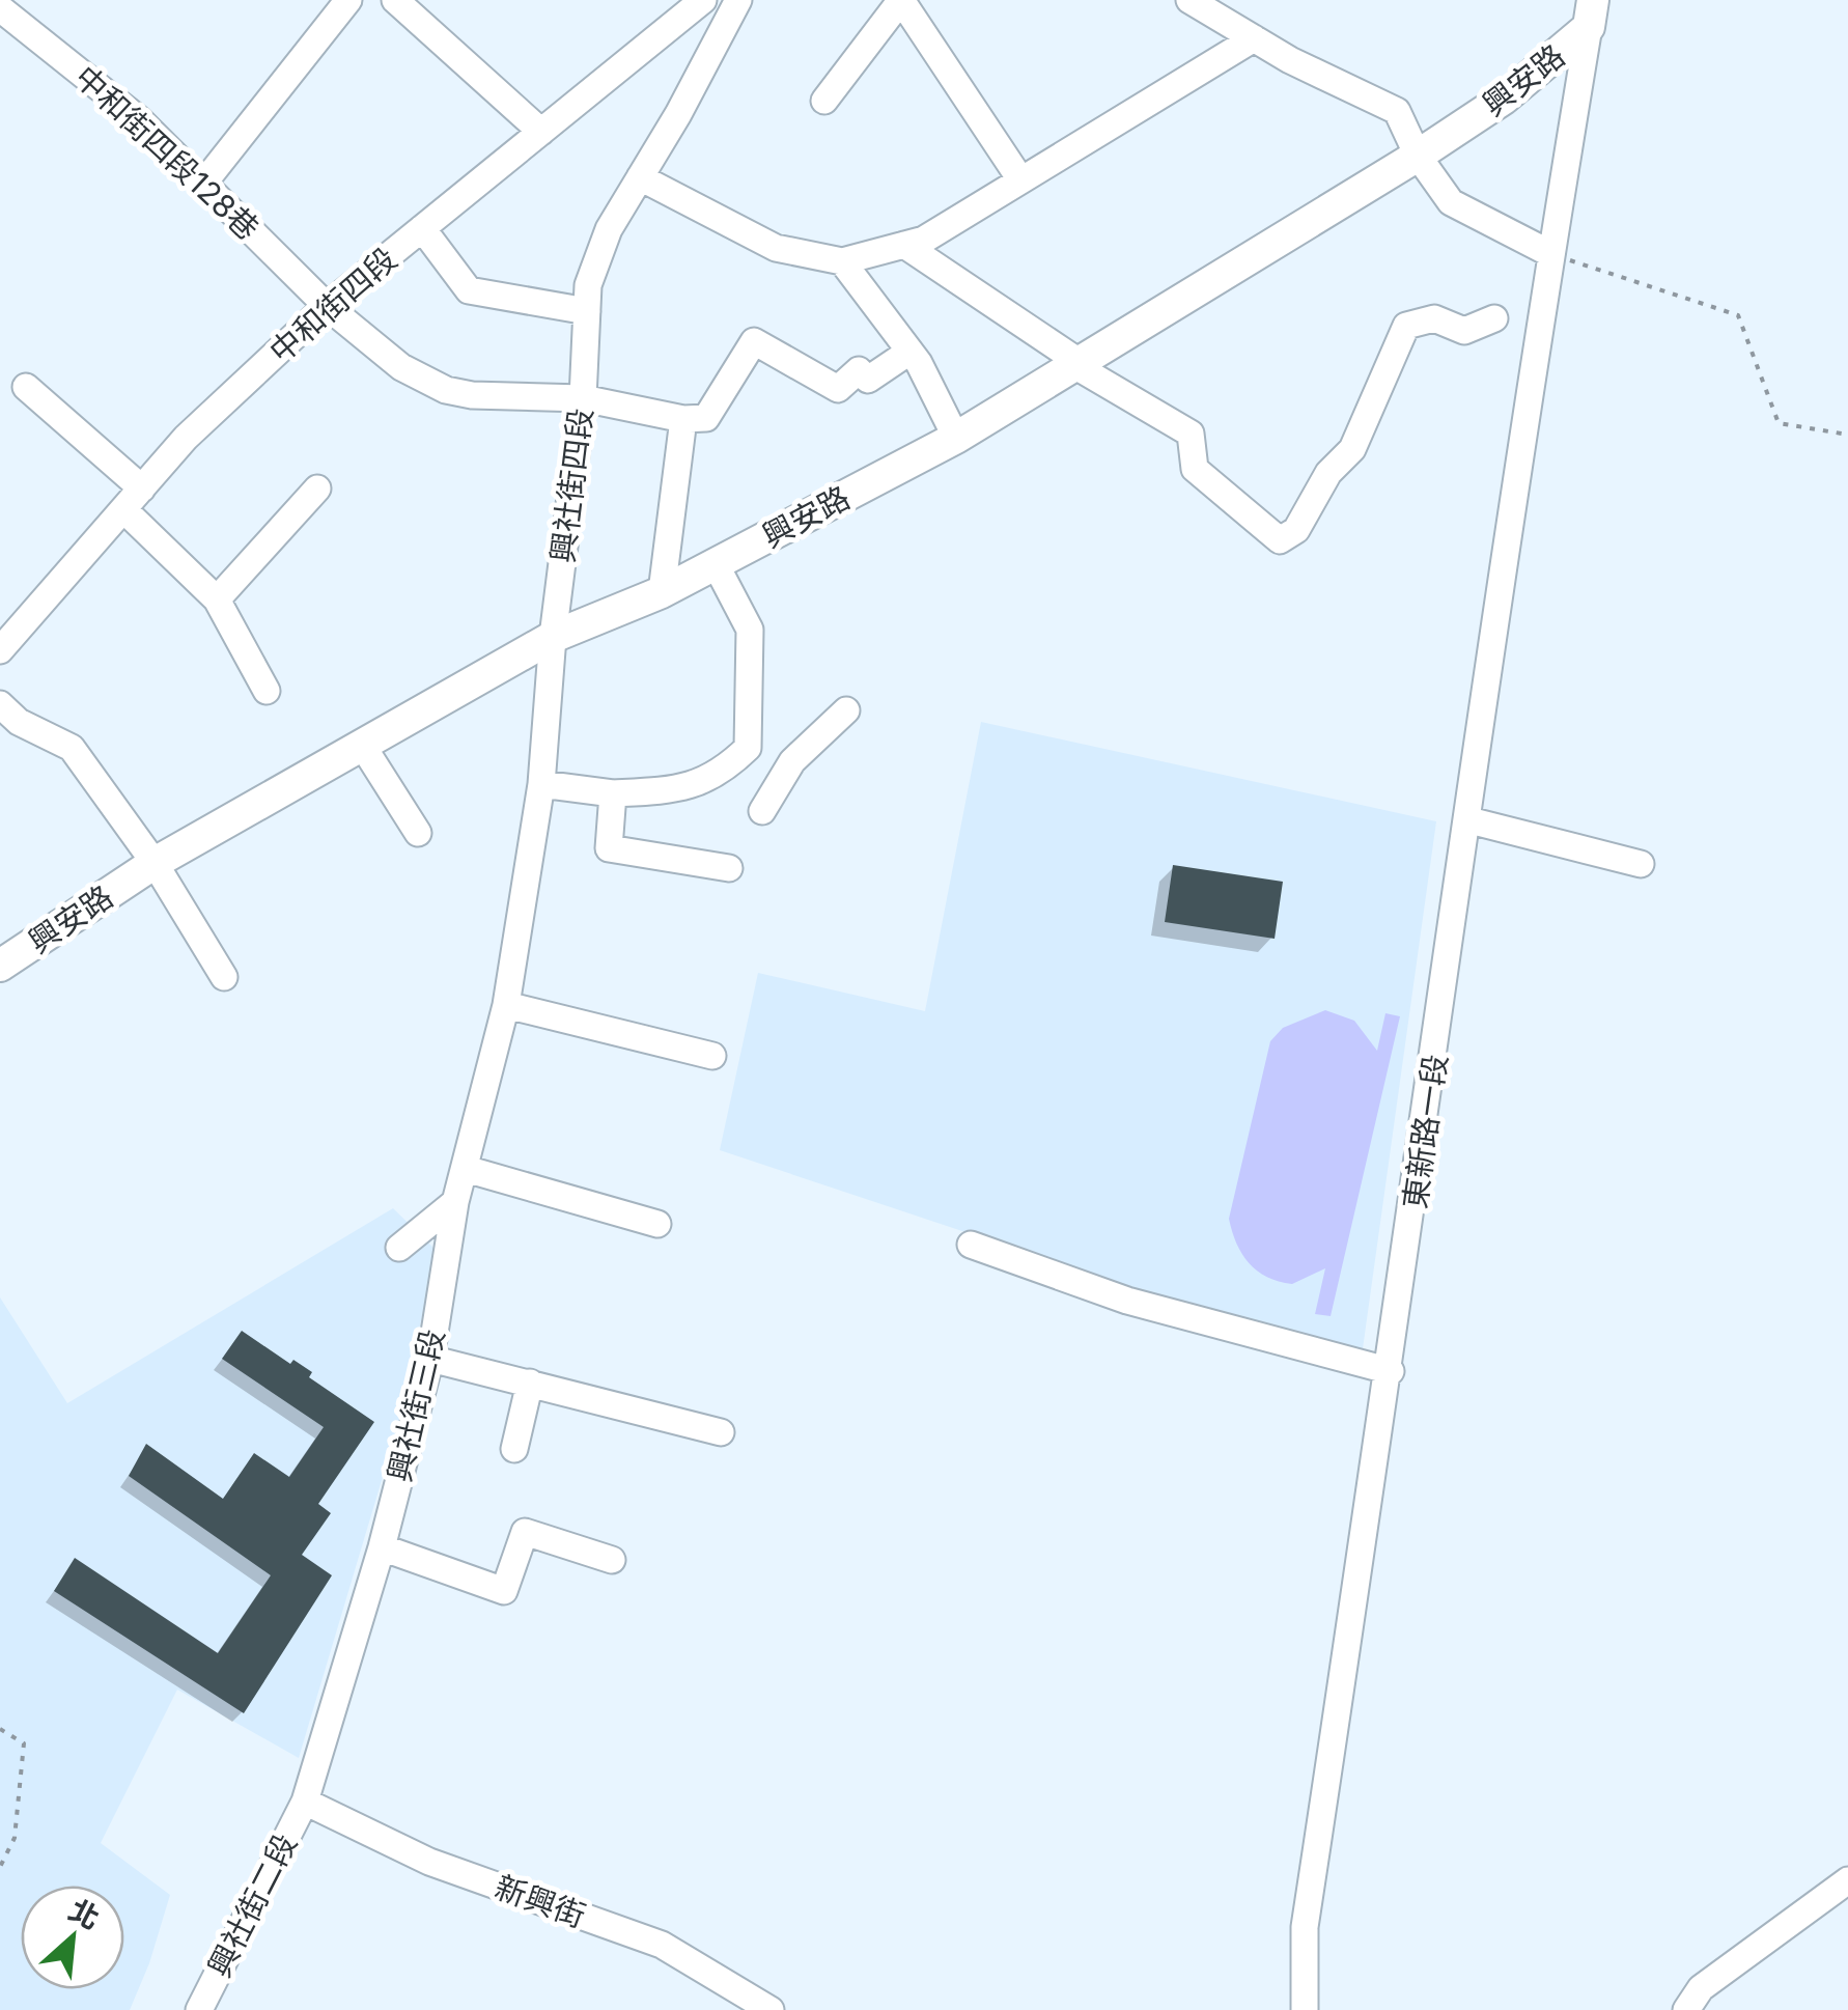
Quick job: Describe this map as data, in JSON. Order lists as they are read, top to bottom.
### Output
{
  "streets": {
    "main road": ["興安路"],
    "street": [
      "中和街四段128巷",
      "中和街四段",
      "興社街四段",
      "東新路一段",
      "興社街三段",
      "新興街",
      "興社街二段"
    ]
  },
  "crossings": [
    ["興安路", "興社街四段"],
    ["興安路", "東新路一段"],
    ["中和街四段128巷", "中和街四段"],
    ["中和街四段128巷", "興社街四段"],
    ["興社街四段", "興社街三段"],
    ["興社街三段", "新興街"],
    ["興社街三段", "興社街二段"],
    ["新興街", "興社街二段"]
  ],
  "north": "top right"
}
